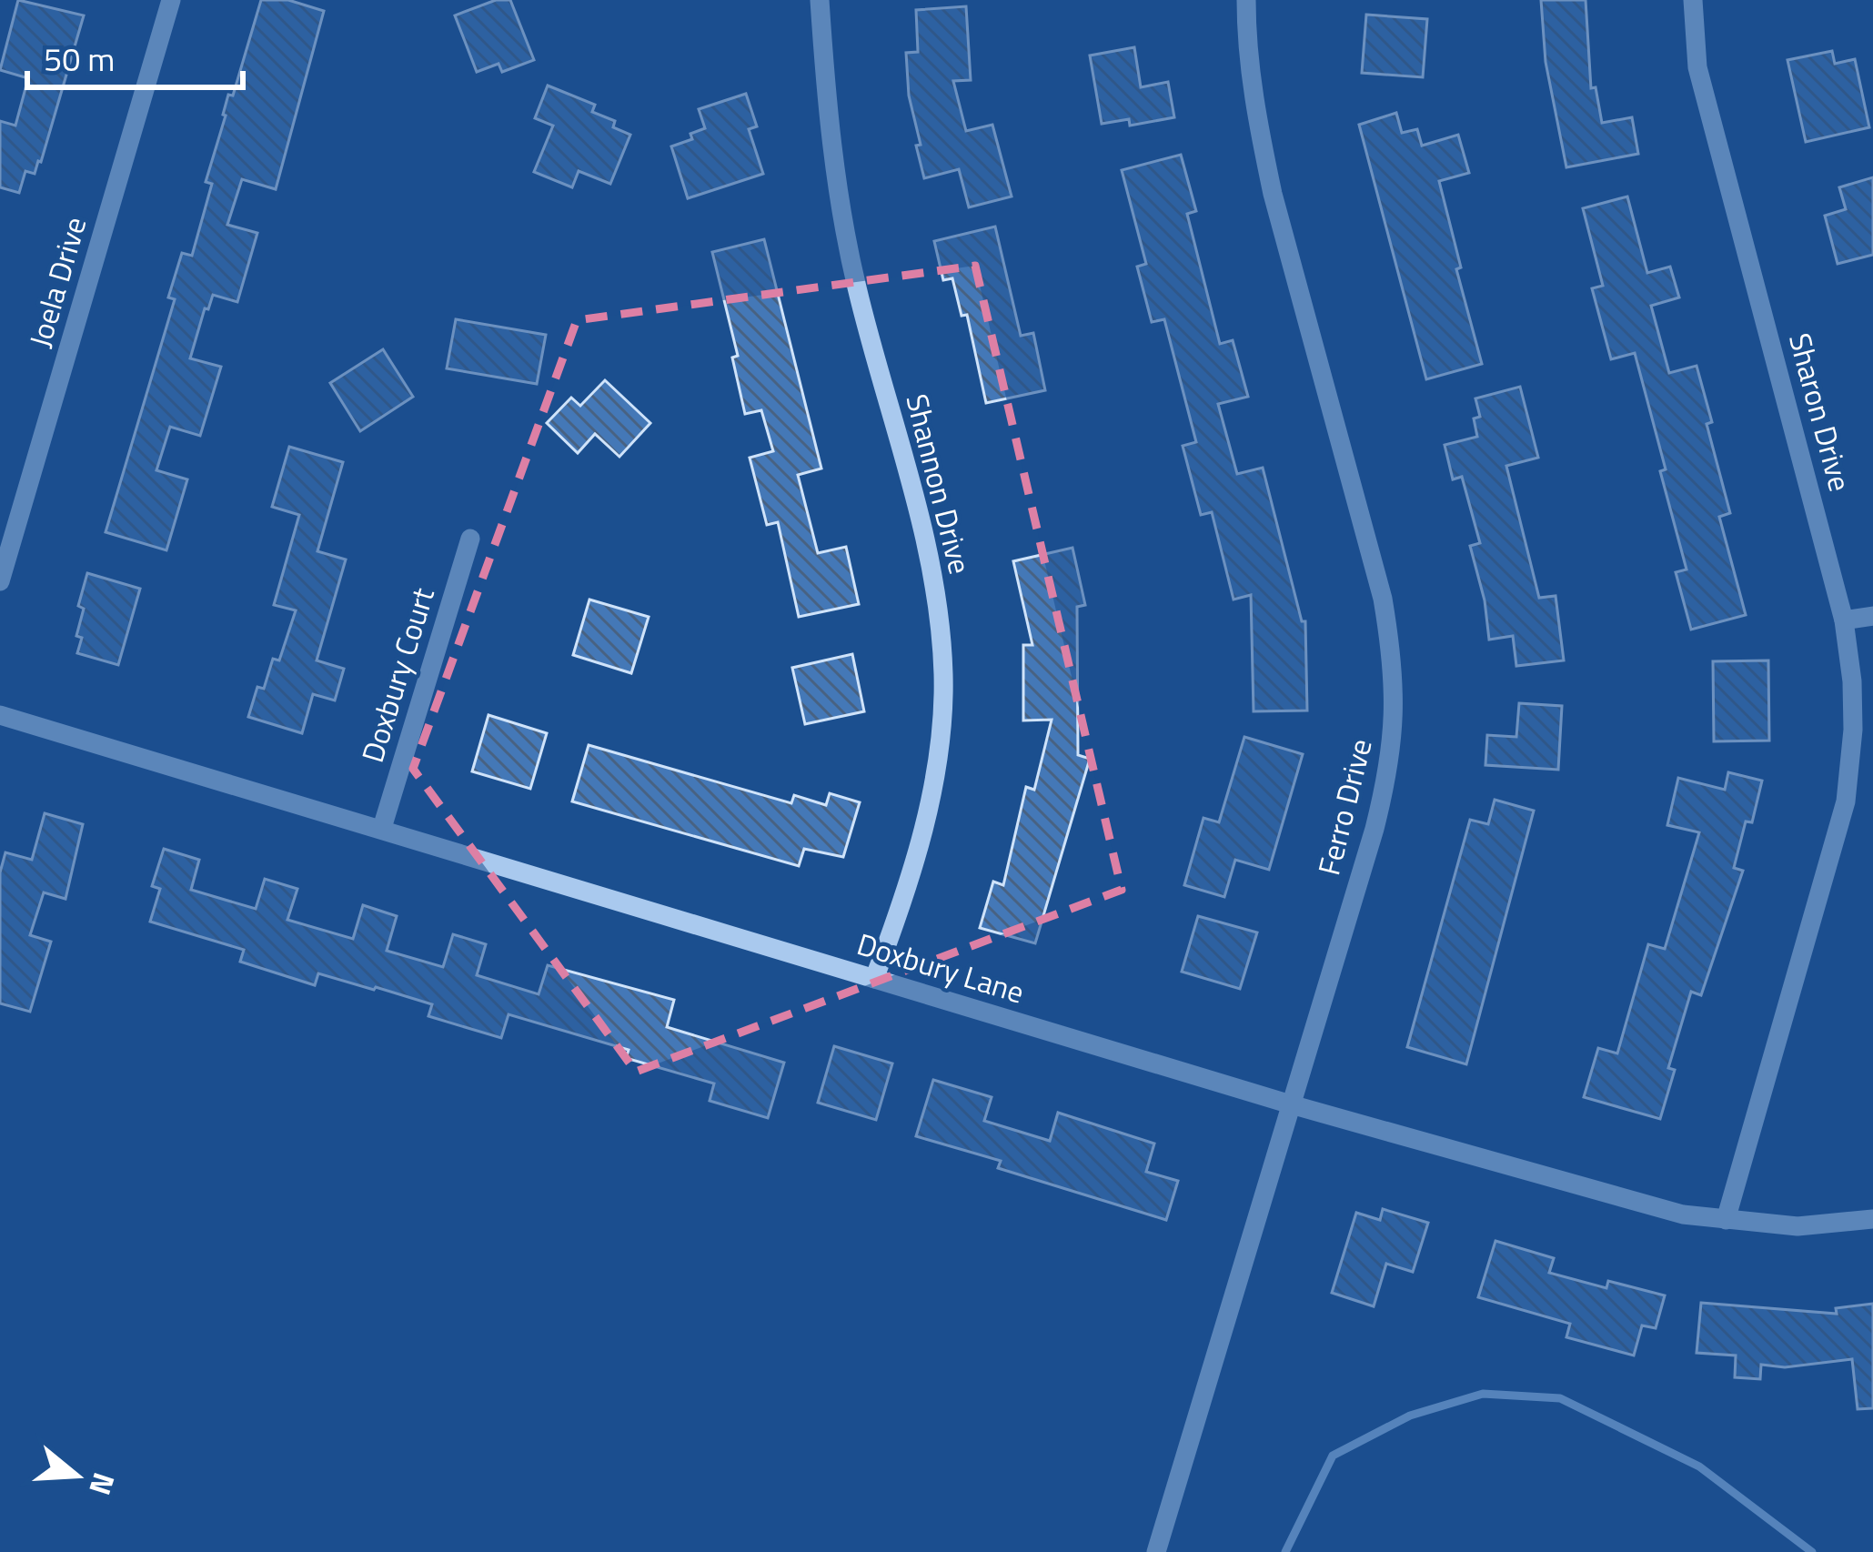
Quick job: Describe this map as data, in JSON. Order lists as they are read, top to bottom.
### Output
{
  "streets": {
    "street": [
      "Joela Drive",
      "Sharon Drive",
      "Shannon Drive",
      "Doxbury Court",
      "Ferro Drive",
      "Doxbury Lane"
    ]
  },
  "crossings": [
    ["Sharon Drive", "Doxbury Lane"],
    ["Shannon Drive", "Doxbury Lane"],
    ["Doxbury Court", "Doxbury Lane"],
    ["Ferro Drive", "Doxbury Lane"]
  ],
  "scale_bar": "50 m",
  "north": "right"
}
